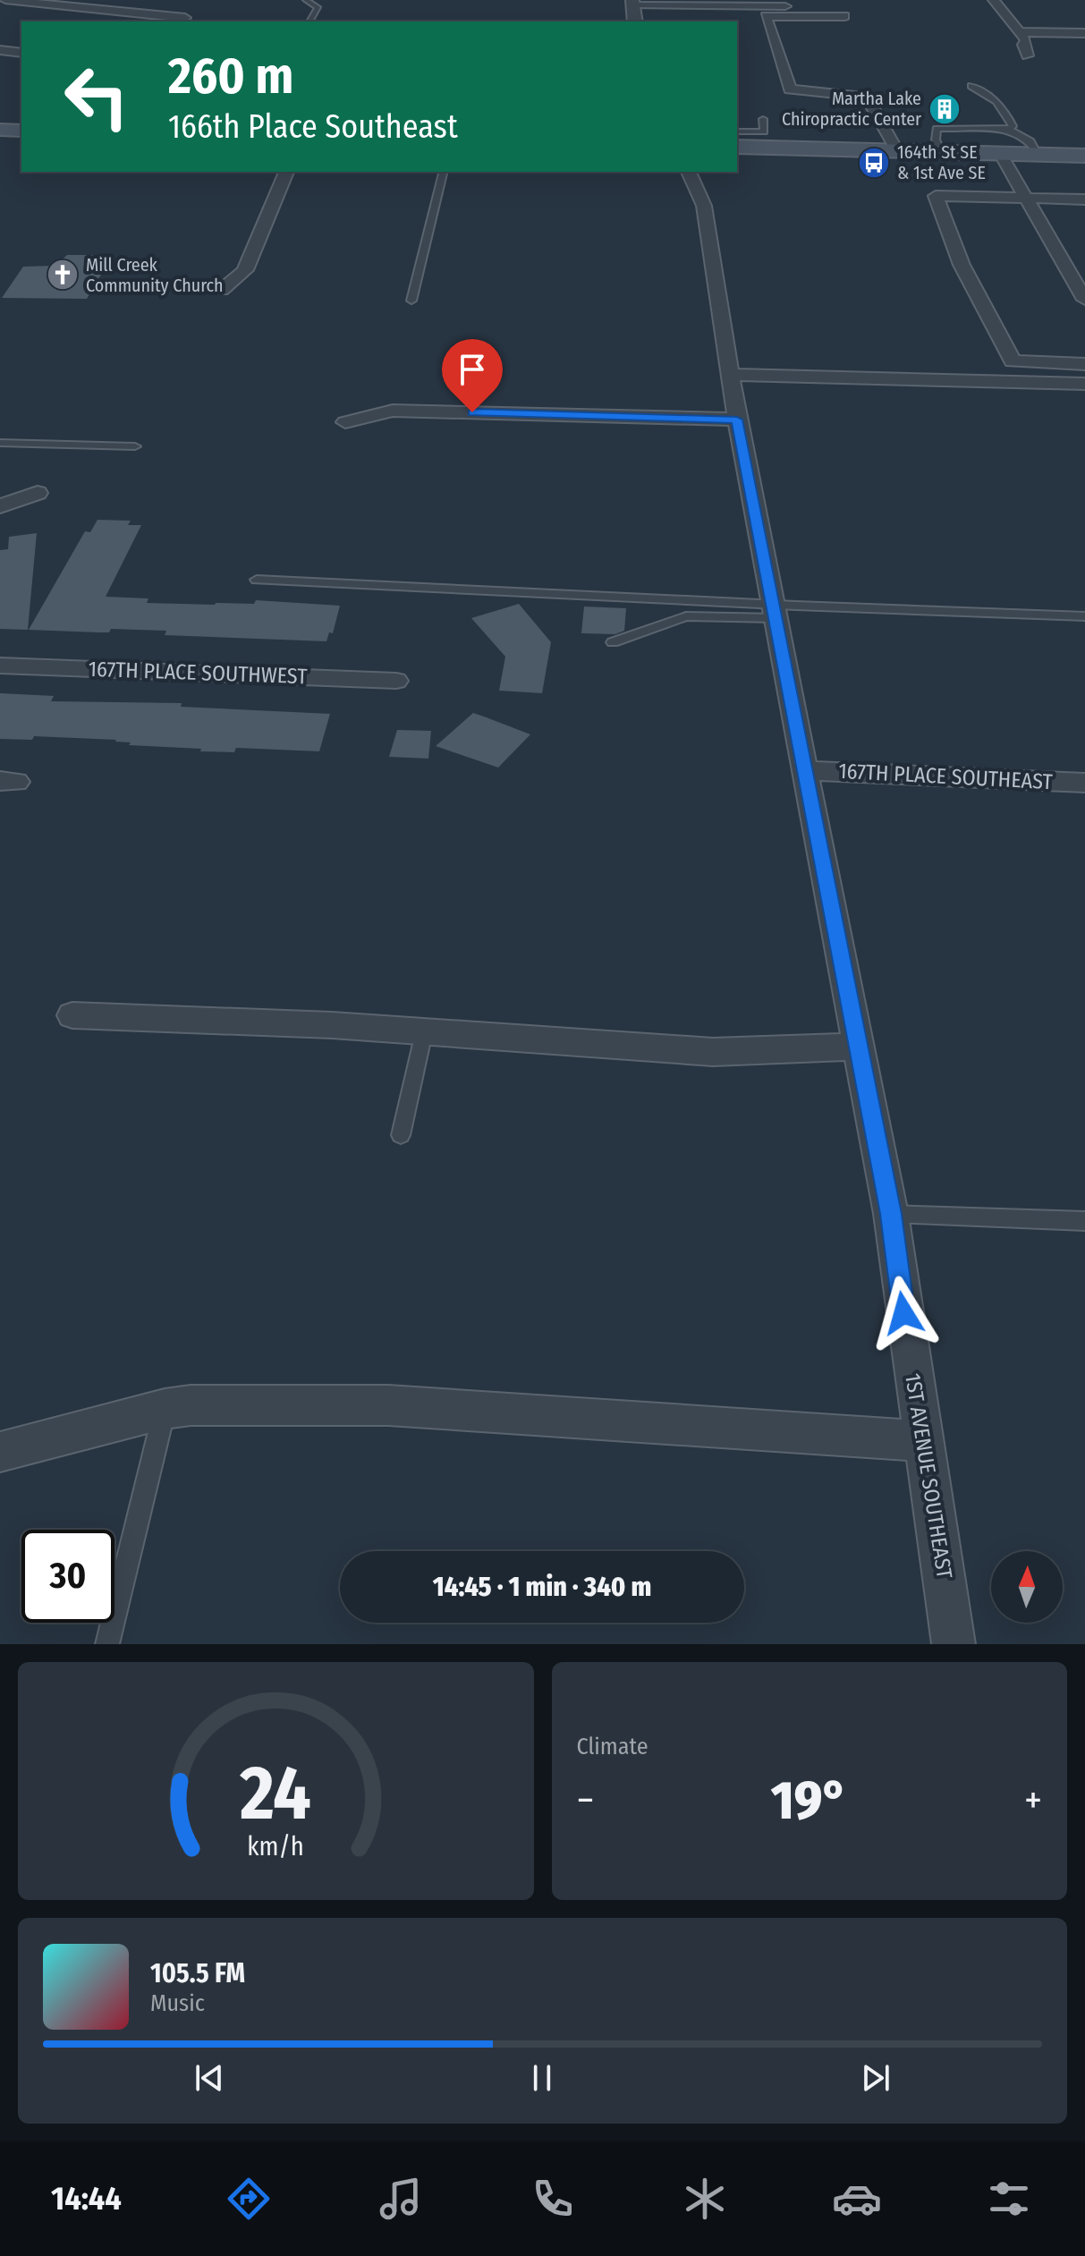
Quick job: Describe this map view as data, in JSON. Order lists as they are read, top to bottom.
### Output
{
  "streets": {
    "street": ["167TH PLACE SOUTHWEST", "167TH PLACE SOUTHEAST", "1ST AVENUE SOUTHEAST"]
  },
  "crossings": [
    ["167TH PLACE SOUTHEAST", "1ST AVENUE SOUTHEAST"]
  ],
  "places": {
    "building": ["Martha Lake Chiropractic Center"],
    "bus stop": ["164th St SE & 1st Ave SE"],
    "church": ["Mill Creek Community Church"]
  },
  "north": "top",
  "page": {
    "turn": ["260 m", "166th Place Southeast"],
    "limit": "30",
    "trip": "14:45 · 1 min · 340 m",
    "tile": "Climate",
    "heat": ["−", "19°", "+"],
    "song": ["105.5 FM", "Music"],
    "tabs": "14:44",
    "gauge": ["24", "km/h"]
  }
}
